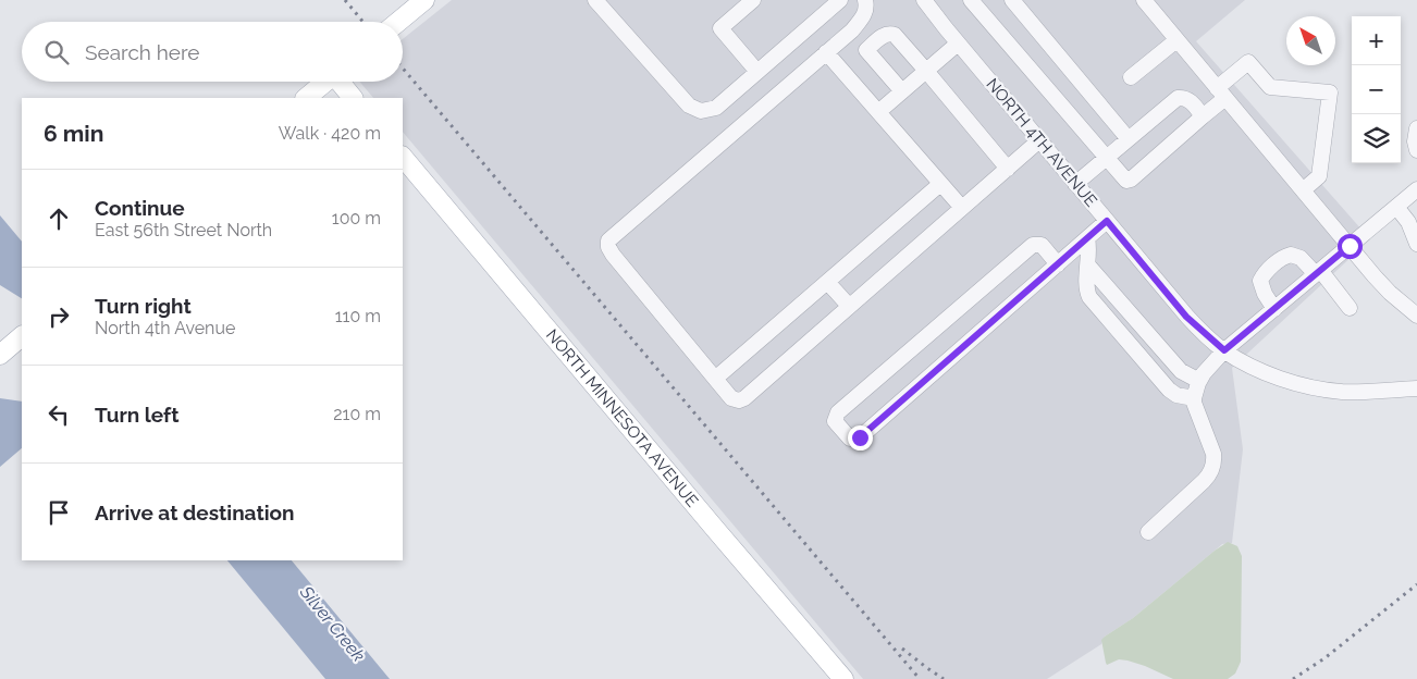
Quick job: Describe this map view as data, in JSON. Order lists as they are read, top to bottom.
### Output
{
  "streets": {
    "main road": ["NORTH MINNESOTA AVENUE"],
    "street": ["NORTH 4TH AVENUE"]
  },
  "water": ["Silver Creek"],
  "north": "top left",
  "page": {
    "map_buttons": ["+", "−"],
    "search": "Search here",
    "heading": ["6 min", "Walk · 420 m"],
    "list": [
      ["Continue", "East 56th Street North", "100 m"],
      ["Turn right", "North 4th Avenue", "110 m"],
      ["Turn left", "210 m"],
      "Arrive at destination"
    ]
  }
}
